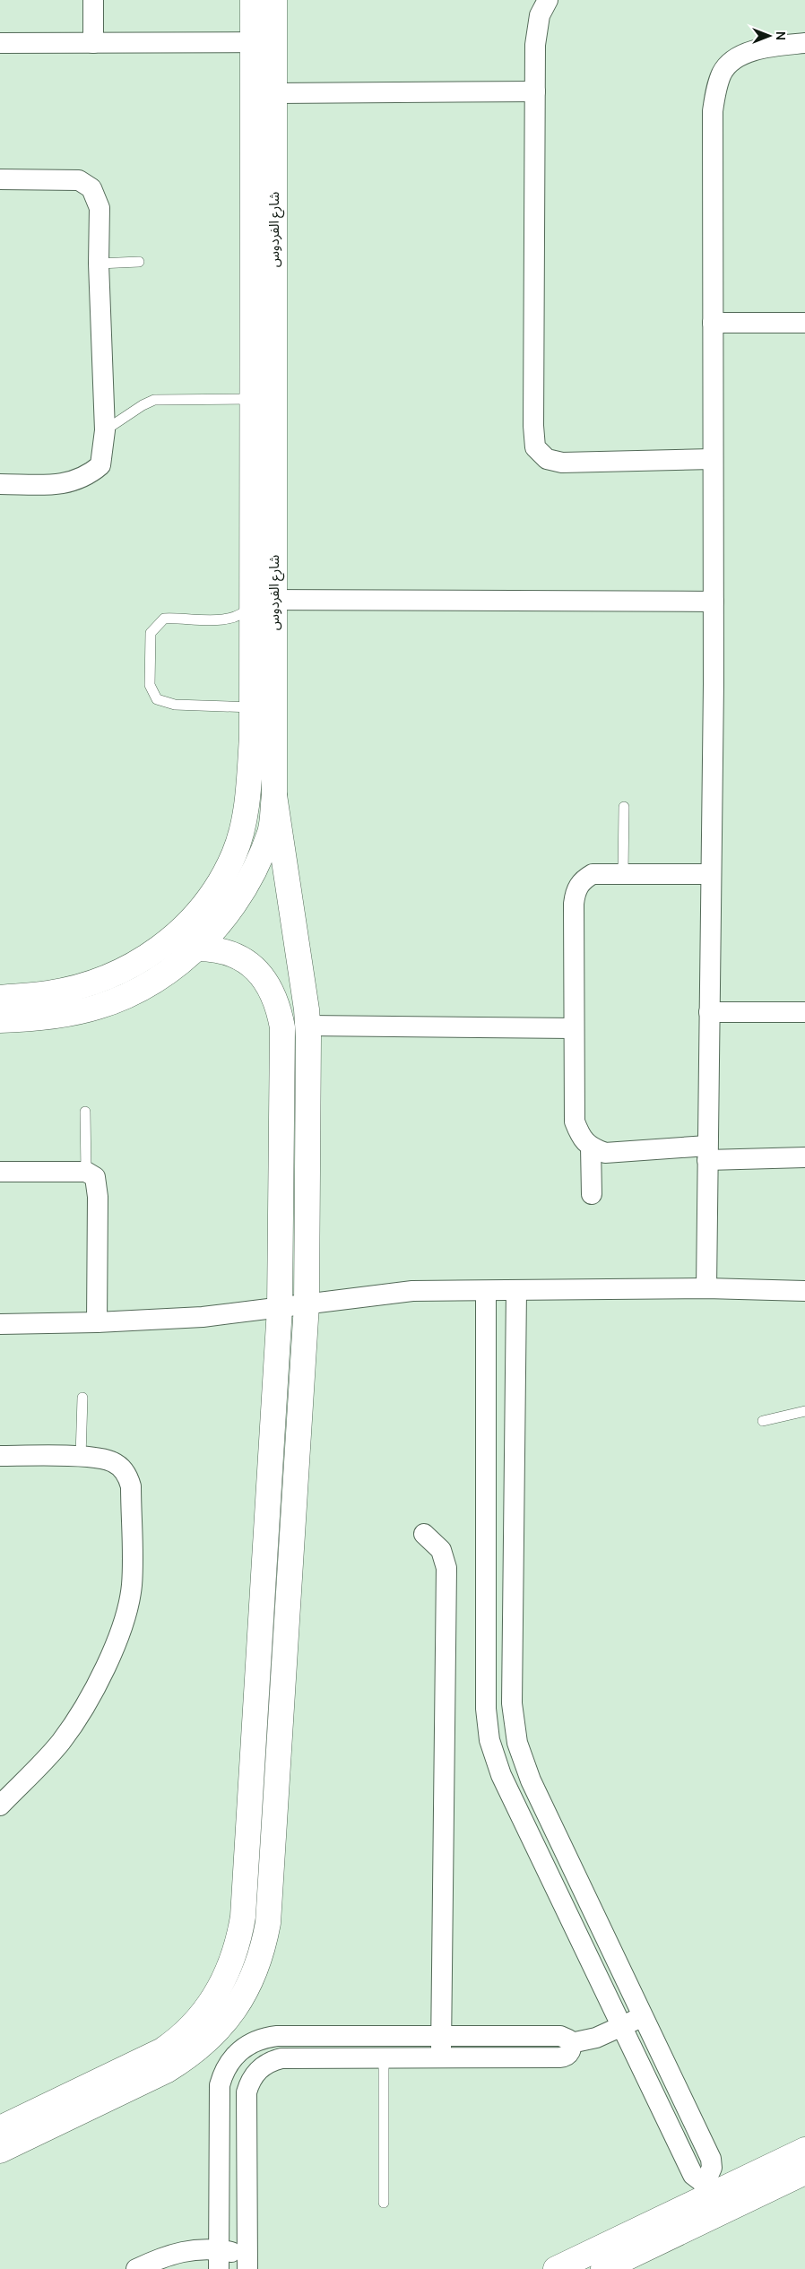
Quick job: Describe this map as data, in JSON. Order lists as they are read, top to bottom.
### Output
{
  "streets": {
    "street": ["شارع الفردوس"]
  },
  "north": "right"
}
